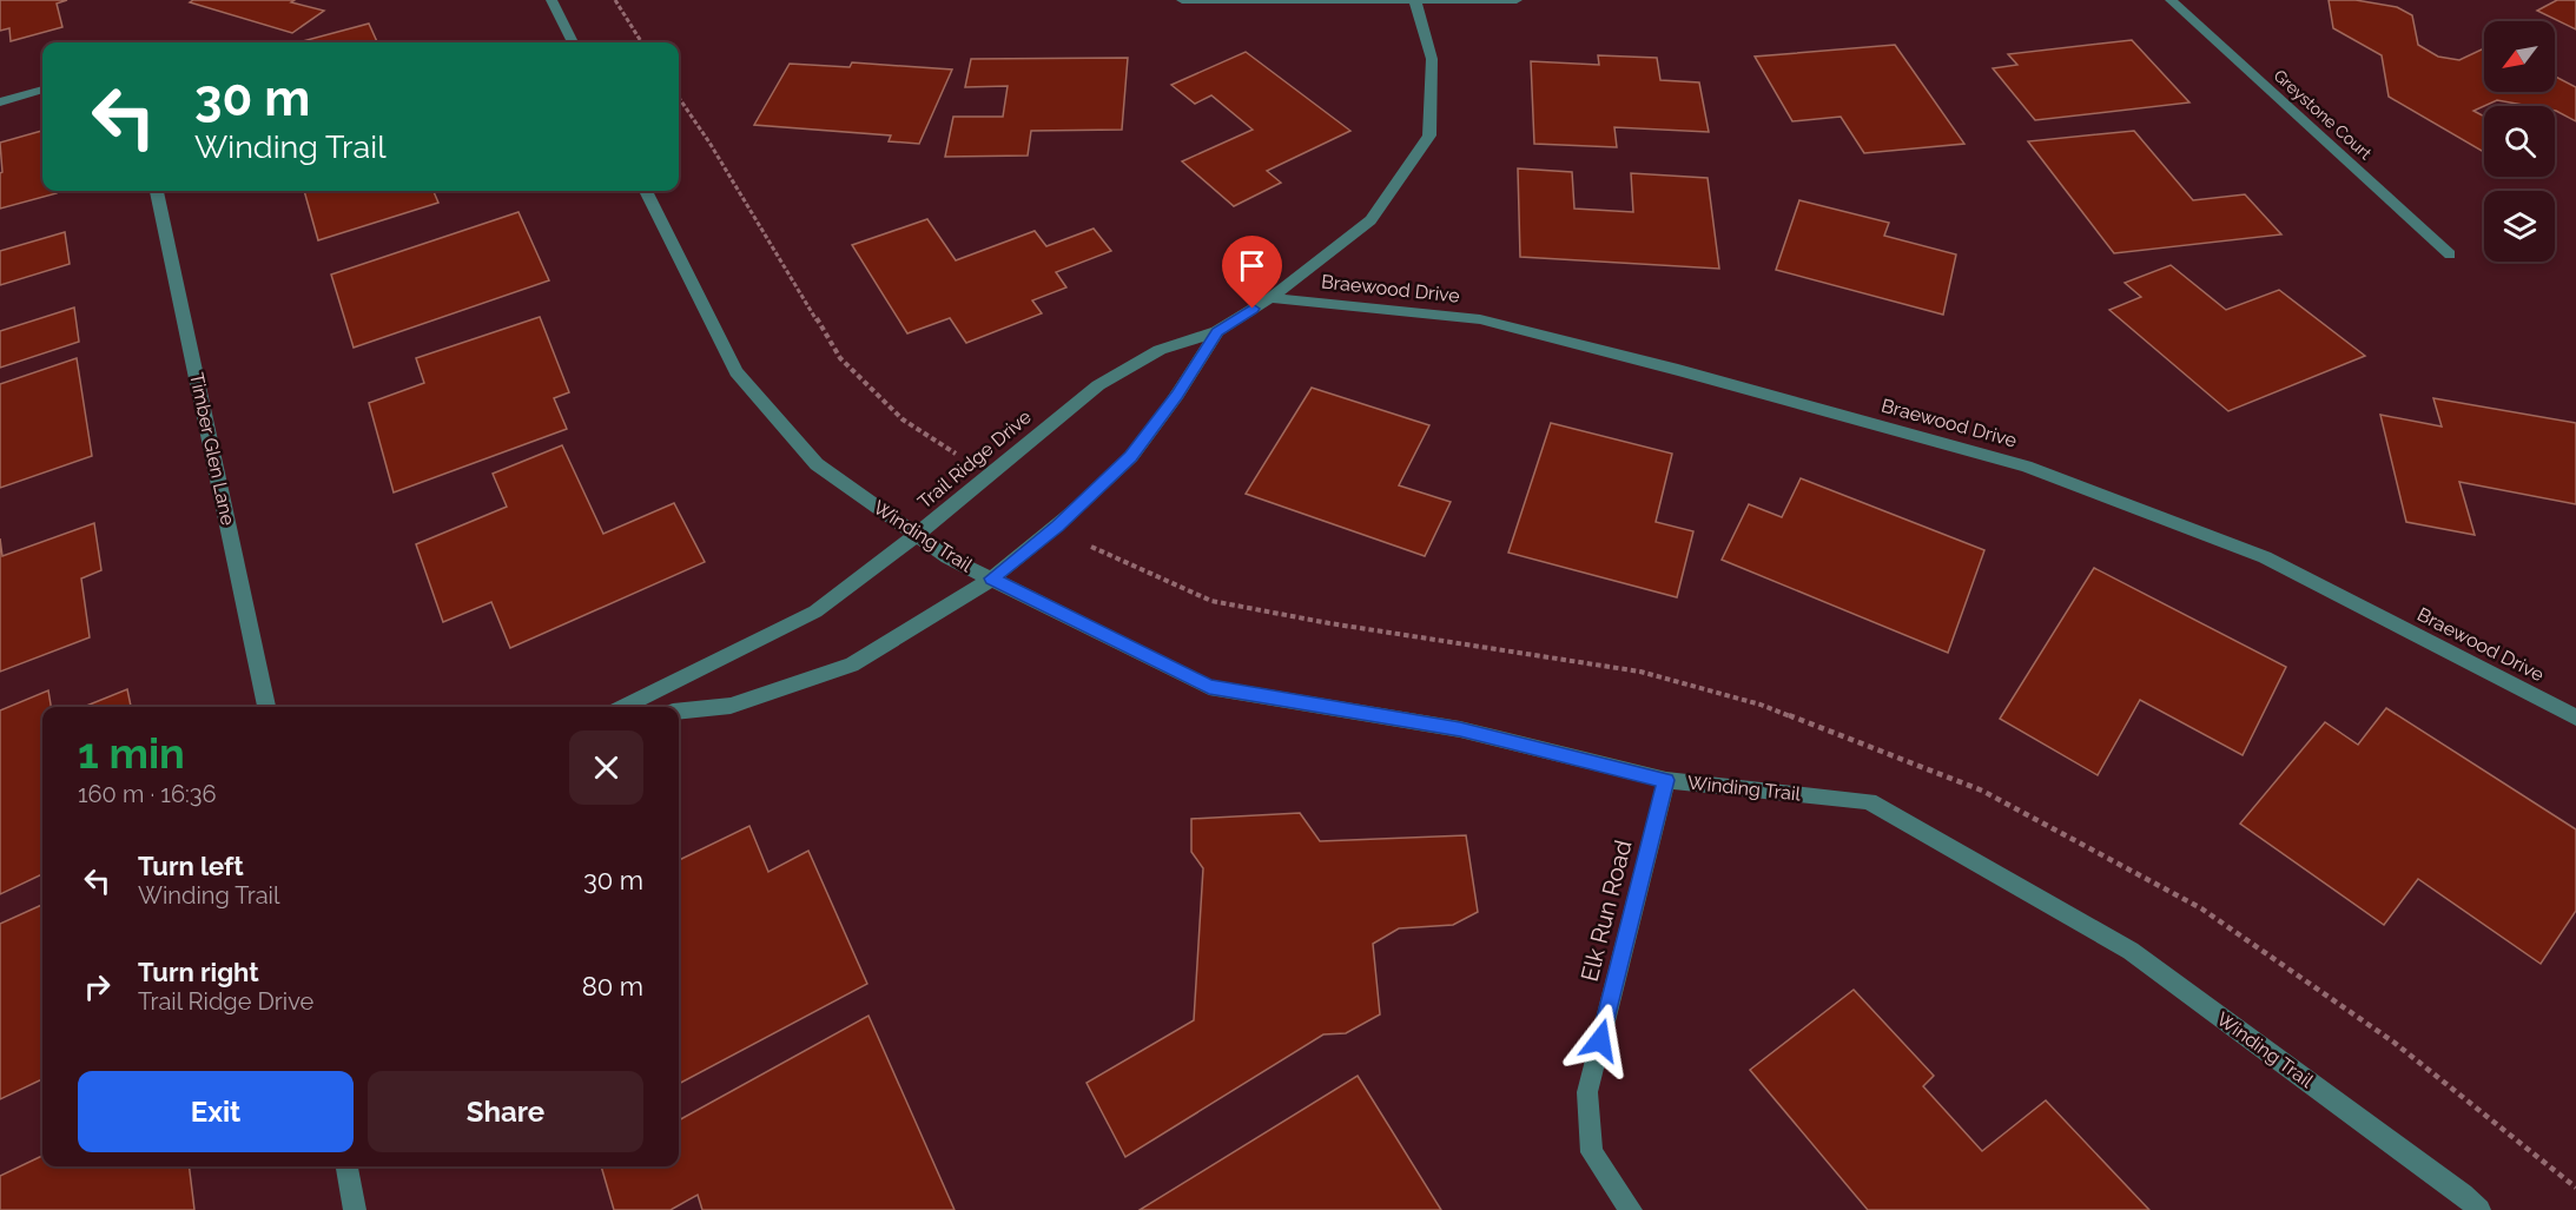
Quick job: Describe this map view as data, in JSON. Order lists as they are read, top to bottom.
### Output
{
  "streets": {
    "street": [
      "Greystone Court",
      "Braewood Drive",
      "Timber Glen Lane",
      "Trail Ridge Drive",
      "Winding Trail",
      "Elk Run Road"
    ]
  },
  "crossings": [
    ["Braewood Drive", "Trail Ridge Drive"],
    ["Trail Ridge Drive", "Winding Trail"],
    ["Winding Trail", "Elk Run Road"]
  ],
  "north": "bottom left",
  "page": {
    "turn": ["30 m", "Winding Trail"],
    "heading": ["1 min", "160 m · 16:36"],
    "list": [
      {
        "name": "Turn left",
        "note": "Winding Trail",
        "value": "30 m"
      },
      {
        "name": "Turn right",
        "note": "Trail Ridge Drive",
        "value": "80 m"
      }
    ],
    "buttons": ["Exit", "Share"]
  }
}
